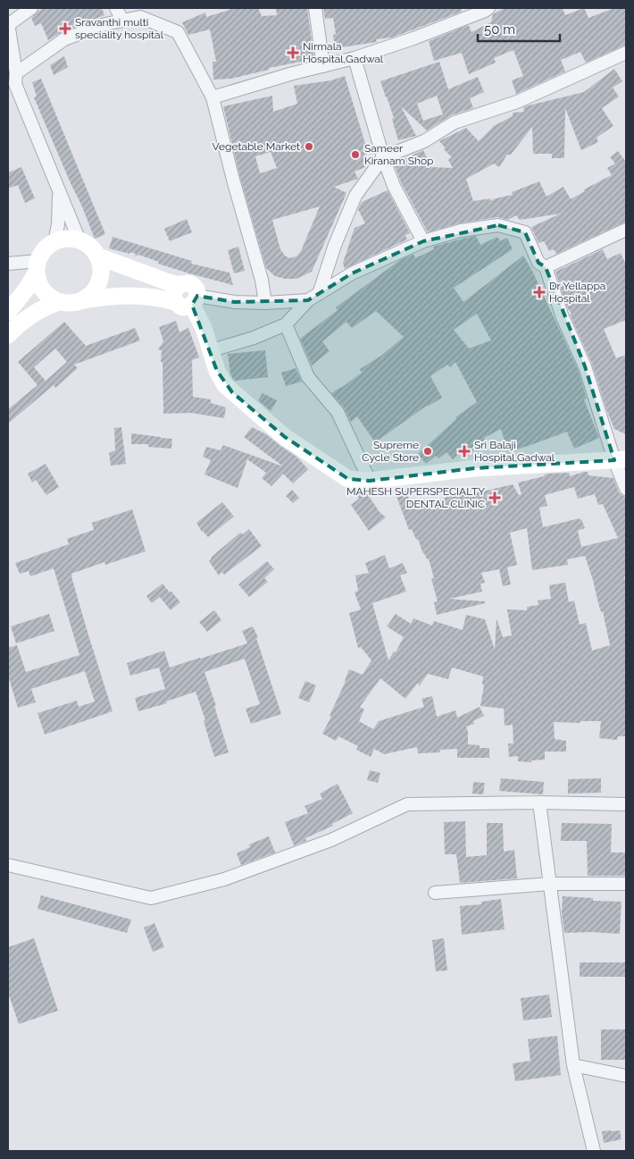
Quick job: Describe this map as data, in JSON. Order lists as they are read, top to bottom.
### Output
{
  "places": {
    "health": [
      "Sravanthi multi speciality hospital",
      "Nirmala Hospital,Gadwal",
      "Dr Yellappa Hospital",
      "Sri Balaji Hospital,Gadwal",
      "MAHESH SUPERSPECIALTY DENTAL CLINIC"
    ],
    "other": ["Vegetable Market", "Sameer Kiranam Shop", "Supreme Cycle Store"]
  },
  "scale_bar": "50 m"
}
